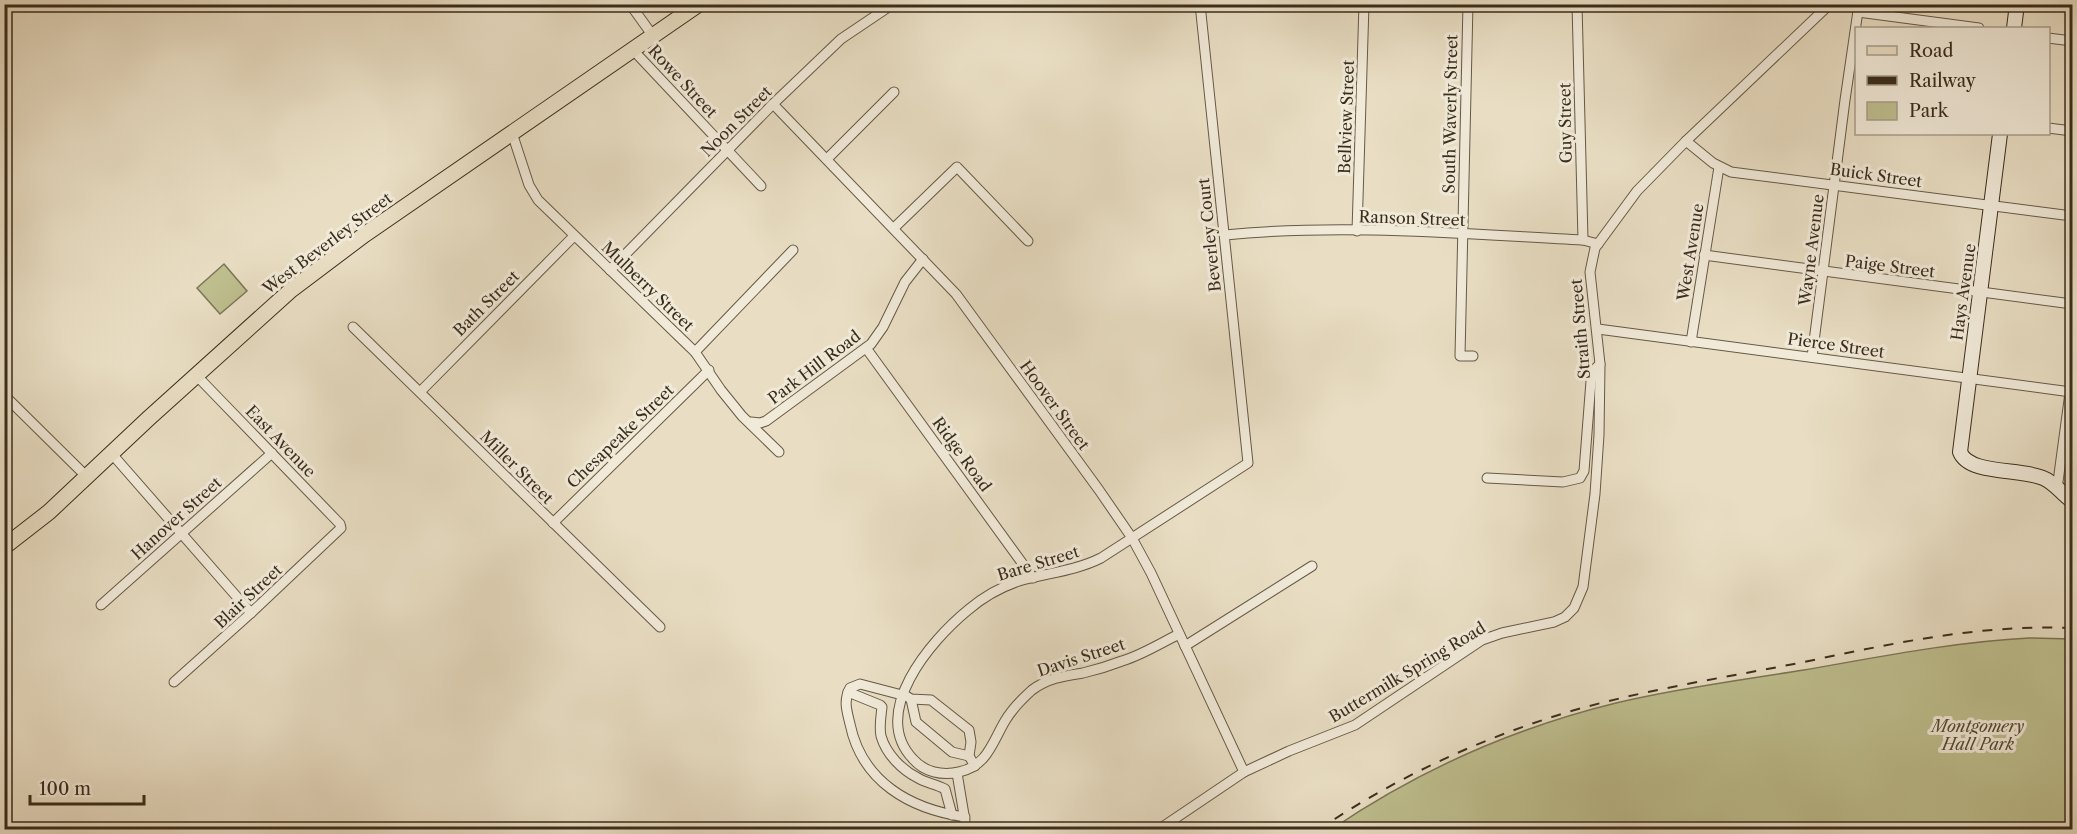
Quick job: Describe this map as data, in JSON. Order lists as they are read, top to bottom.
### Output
{
  "streets": {
    "main road": ["West Beverley Street"],
    "street": [
      "Rowe Street",
      "South Waverly Street",
      "Bellview Street",
      "Noon Street",
      "Guy Street",
      "Buick Street",
      "Ranson Street",
      "Beverley Court",
      "Wayne Avenue",
      "West Avenue",
      "Paige Street",
      "Mulberry Street",
      "Hays Avenue",
      "Bath Street",
      "Straith Street",
      "Pierce Street",
      "Park Hill Road",
      "Hoover Street",
      "Chesapeake Street",
      "East Avenue",
      "Ridge Road",
      "Miller Street",
      "Hanover Street",
      "Bare Street",
      "Blair Street",
      "Davis Street",
      "Buttermilk Spring Road"
    ]
  },
  "crossings": [
    ["Rowe Street", "Noon Street"],
    ["Rowe Street", "West Beverley Street"],
    ["South Waverly Street", "Ranson Street"],
    ["Bellview Street", "Ranson Street"],
    ["Noon Street", "Mulberry Street"],
    ["Noon Street", "Hoover Street"],
    ["Guy Street", "Ranson Street"],
    ["Buick Street", "Wayne Avenue"],
    ["Buick Street", "West Avenue"],
    ["Buick Street", "Hays Avenue"],
    ["Buick Street", "Straith Street"],
    ["Ranson Street", "Beverley Court"],
    ["Ranson Street", "Straith Street"],
    ["Beverley Court", "Bare Street"],
    ["West Beverley Street", "Mulberry Street"],
    ["West Beverley Street", "East Avenue"],
    ["Wayne Avenue", "Paige Street"],
    ["Wayne Avenue", "Pierce Street"],
    ["West Avenue", "Paige Street"],
    ["West Avenue", "Pierce Street"],
    ["Paige Street", "Hays Avenue"],
    ["Mulberry Street", "Bath Street"],
    ["Mulberry Street", "Park Hill Road"],
    ["Mulberry Street", "Chesapeake Street"],
    ["Hays Avenue", "Pierce Street"],
    ["Bath Street", "Miller Street"],
    ["Straith Street", "Pierce Street"],
    ["Straith Street", "Buttermilk Spring Road"],
    ["Park Hill Road", "Hoover Street"],
    ["Park Hill Road", "Ridge Road"],
    ["Hoover Street", "Bare Street"],
    ["Hoover Street", "Davis Street"],
    ["Hoover Street", "Buttermilk Spring Road"],
    ["Chesapeake Street", "Miller Street"],
    ["East Avenue", "Hanover Street"],
    ["East Avenue", "Blair Street"],
    ["Ridge Road", "Bare Street"],
    ["Bare Street", "Davis Street"]
  ],
  "parks": ["Montgomery Hall Park"],
  "legend": ["Road", "Railway", "Park"],
  "scale_bar": "100 m"
}
